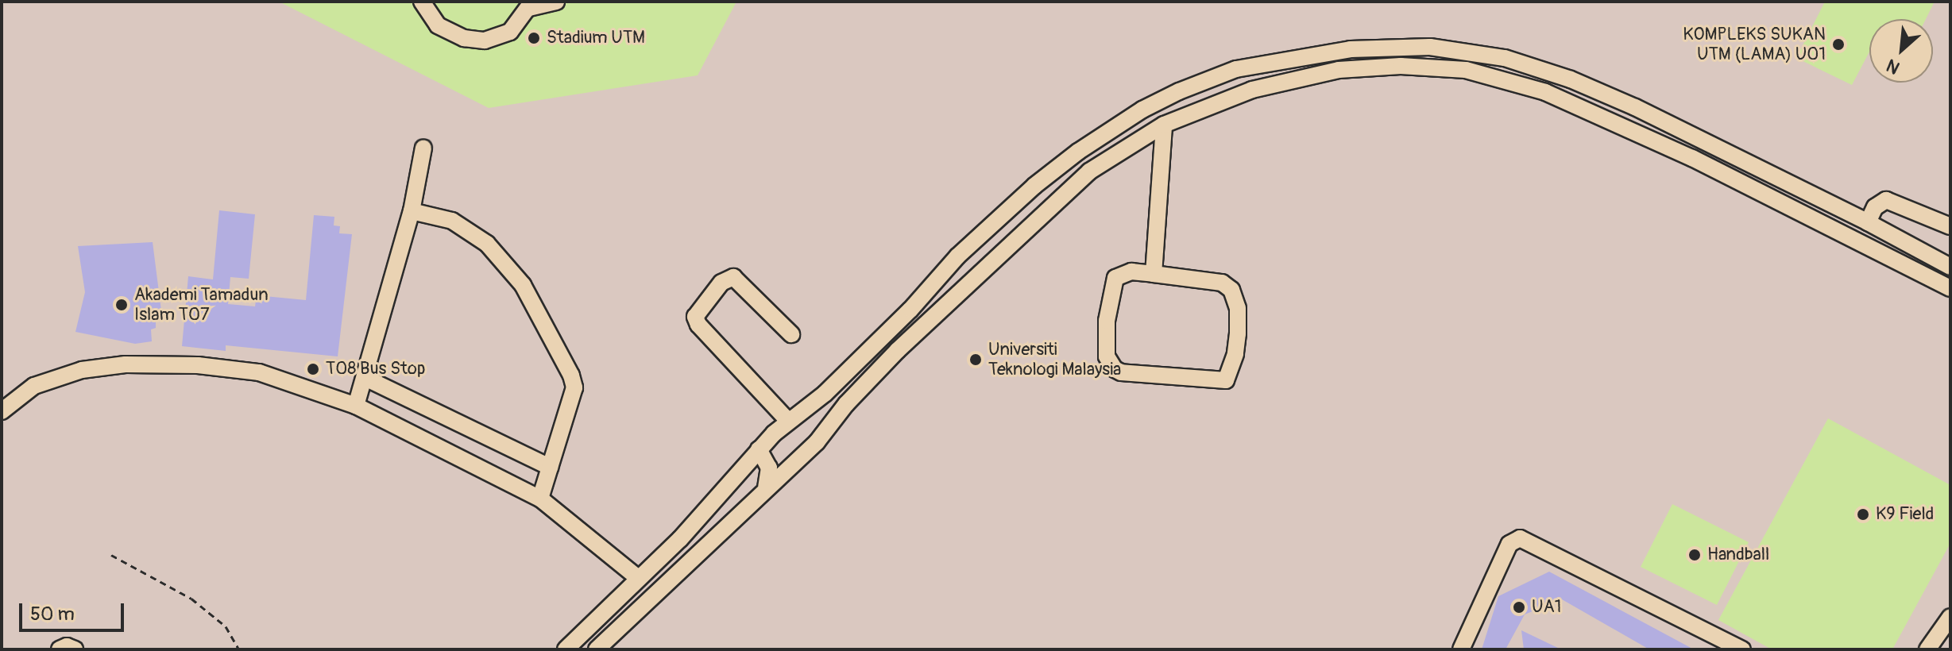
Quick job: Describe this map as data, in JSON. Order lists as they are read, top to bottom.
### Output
{
  "places": [
    "Stadium UTM",
    "KOMPLEKS SUKAN UTM (LAMA) U01",
    "Akademi Tamadun Islam T07",
    "Universiti Teknologi Malaysia",
    "T08 Bus Stop",
    "K9 Field",
    "Handball",
    "UA1"
  ],
  "scale_bar": "50 m",
  "north": "bottom left"
}
